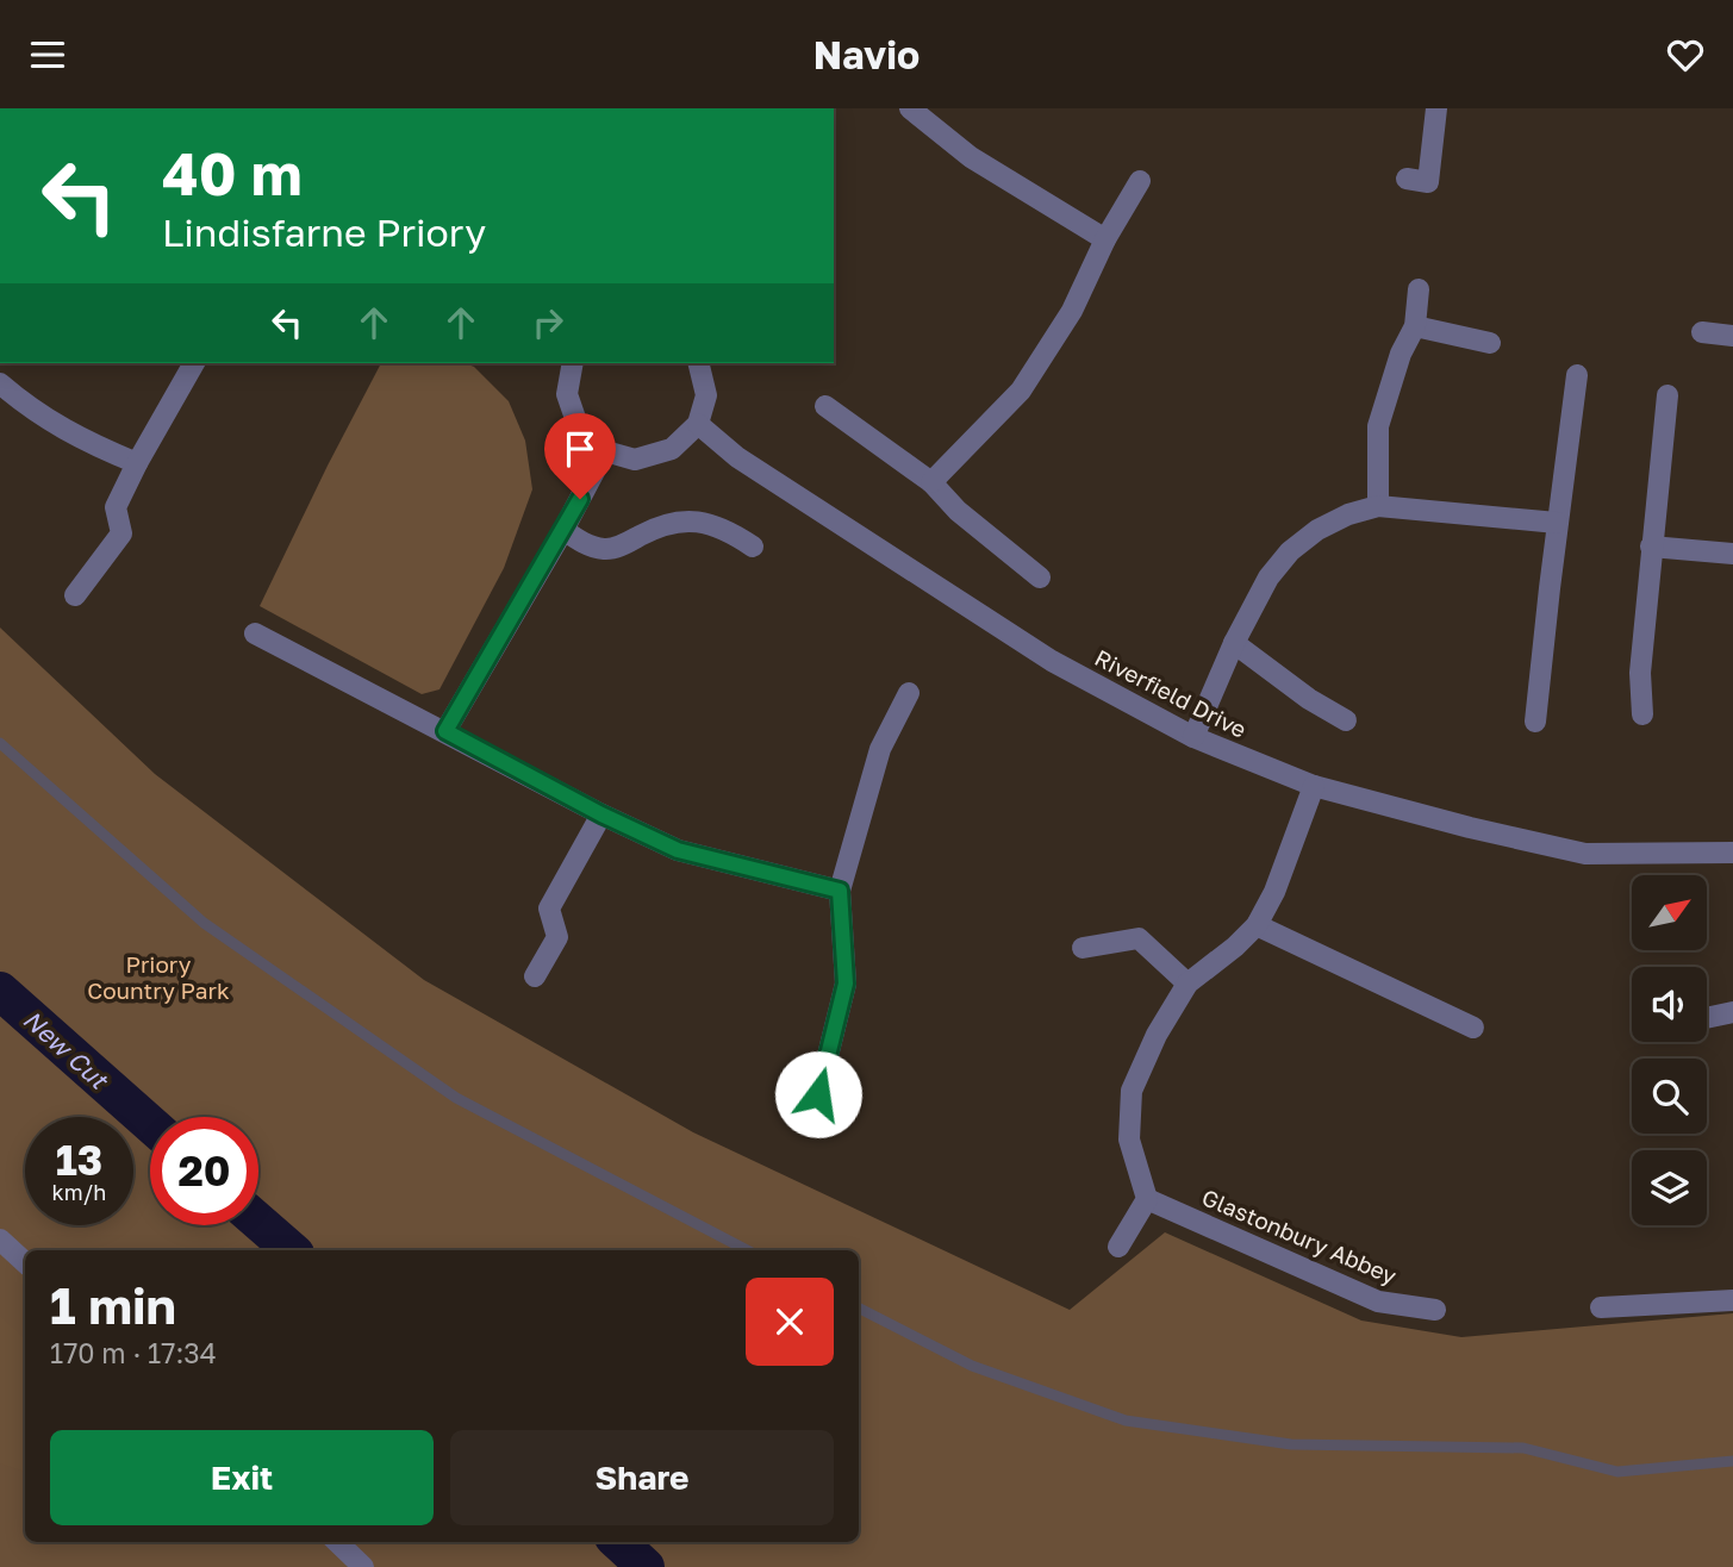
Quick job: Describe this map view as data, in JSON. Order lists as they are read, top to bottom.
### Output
{
  "streets": {
    "street": ["Riverfield Drive", "Glastonbury Abbey"]
  },
  "water": ["New Cut"],
  "parks": ["Priory Country Park"],
  "north": "top right",
  "page": {
    "header": "Navio",
    "turn": ["40 m", "Lindisfarne Priory"],
    "speed": "13 km/h",
    "limit": "20",
    "heading": ["1 min", "170 m · 17:34"],
    "buttons": ["Exit", "Share"]
  }
}
